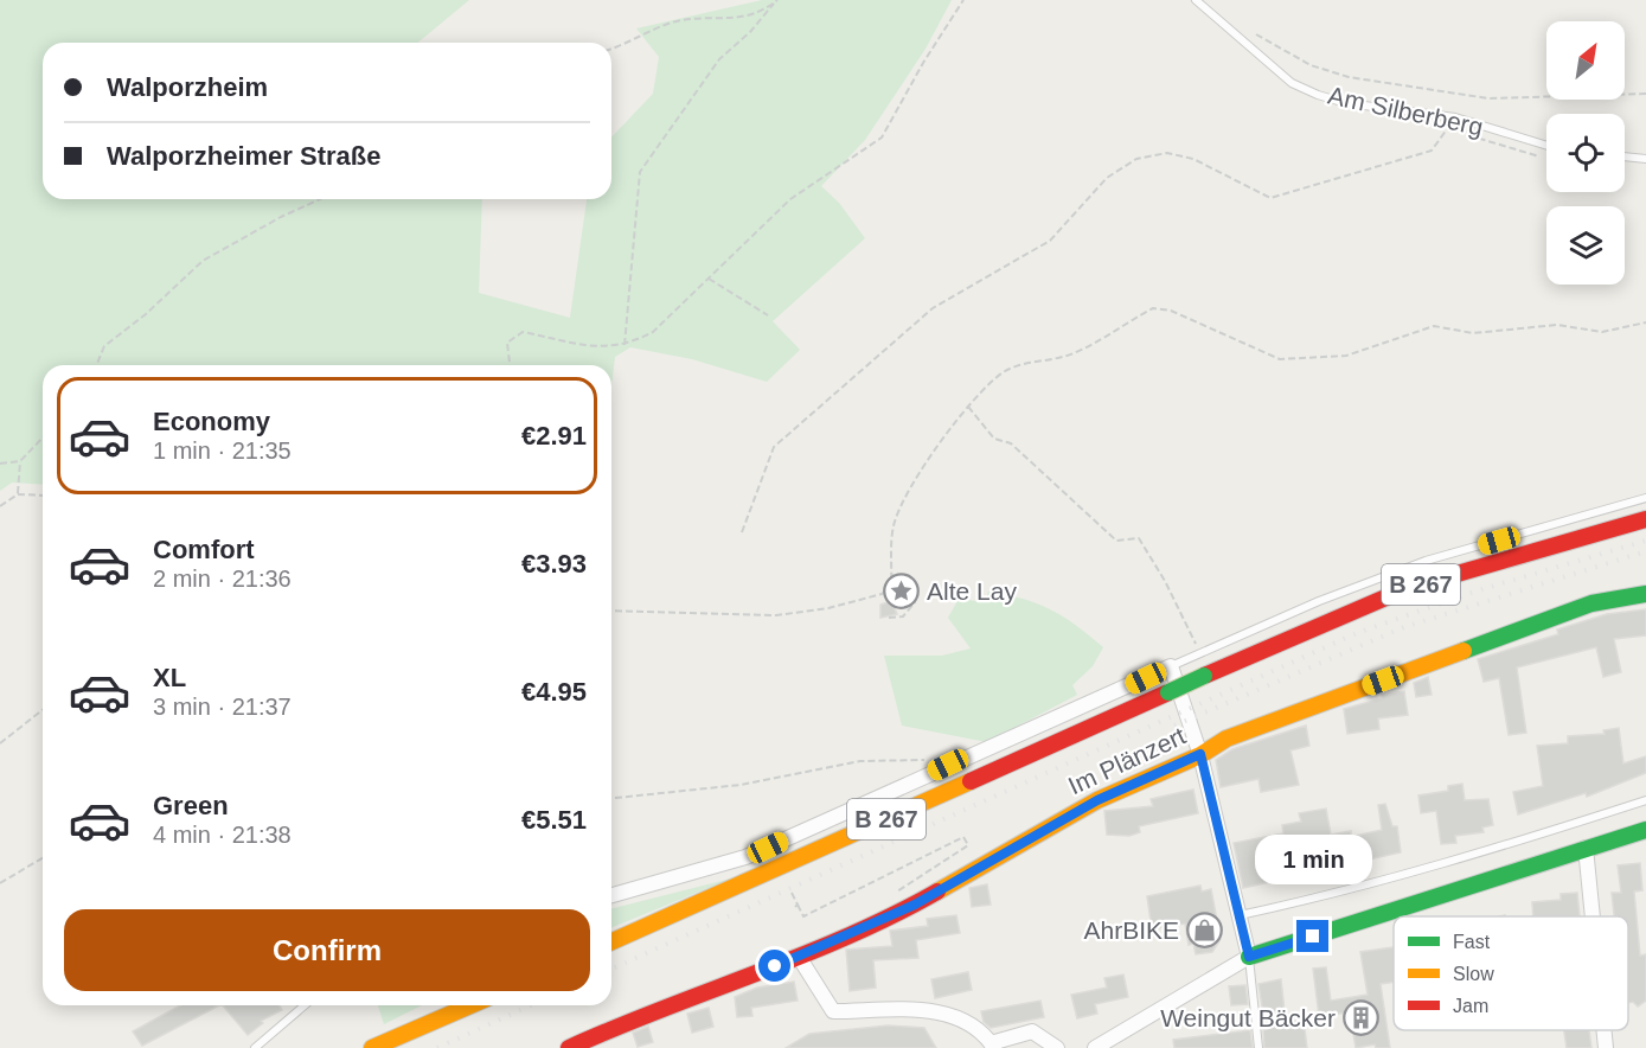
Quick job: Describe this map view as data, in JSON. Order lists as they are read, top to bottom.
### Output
{
  "streets": {
    "street": ["B 267", "Im Plänzert"],
    "lane": ["Am Silberberg"]
  },
  "places": {
    "place": ["Alte Lay"],
    "shop": ["AhrBIKE"],
    "building": ["Weingut Bäcker"]
  },
  "legend": ["Fast", "Slow", "Jam"],
  "north": "top right",
  "page": {
    "banner": ["Walporzheim", "Walporzheimer Straße"],
    "list": [
      {
        "name": "Economy",
        "note": "1 min · 21:35",
        "value": "€2.91"
      },
      {
        "name": "Comfort",
        "note": "2 min · 21:36",
        "value": "€3.93"
      },
      {
        "name": "XL",
        "note": "3 min · 21:37",
        "value": "€4.95"
      },
      {
        "name": "Green",
        "note": "4 min · 21:38",
        "value": "€5.51"
      }
    ],
    "bubble": "1 min",
    "buttons": "Confirm"
  }
}
